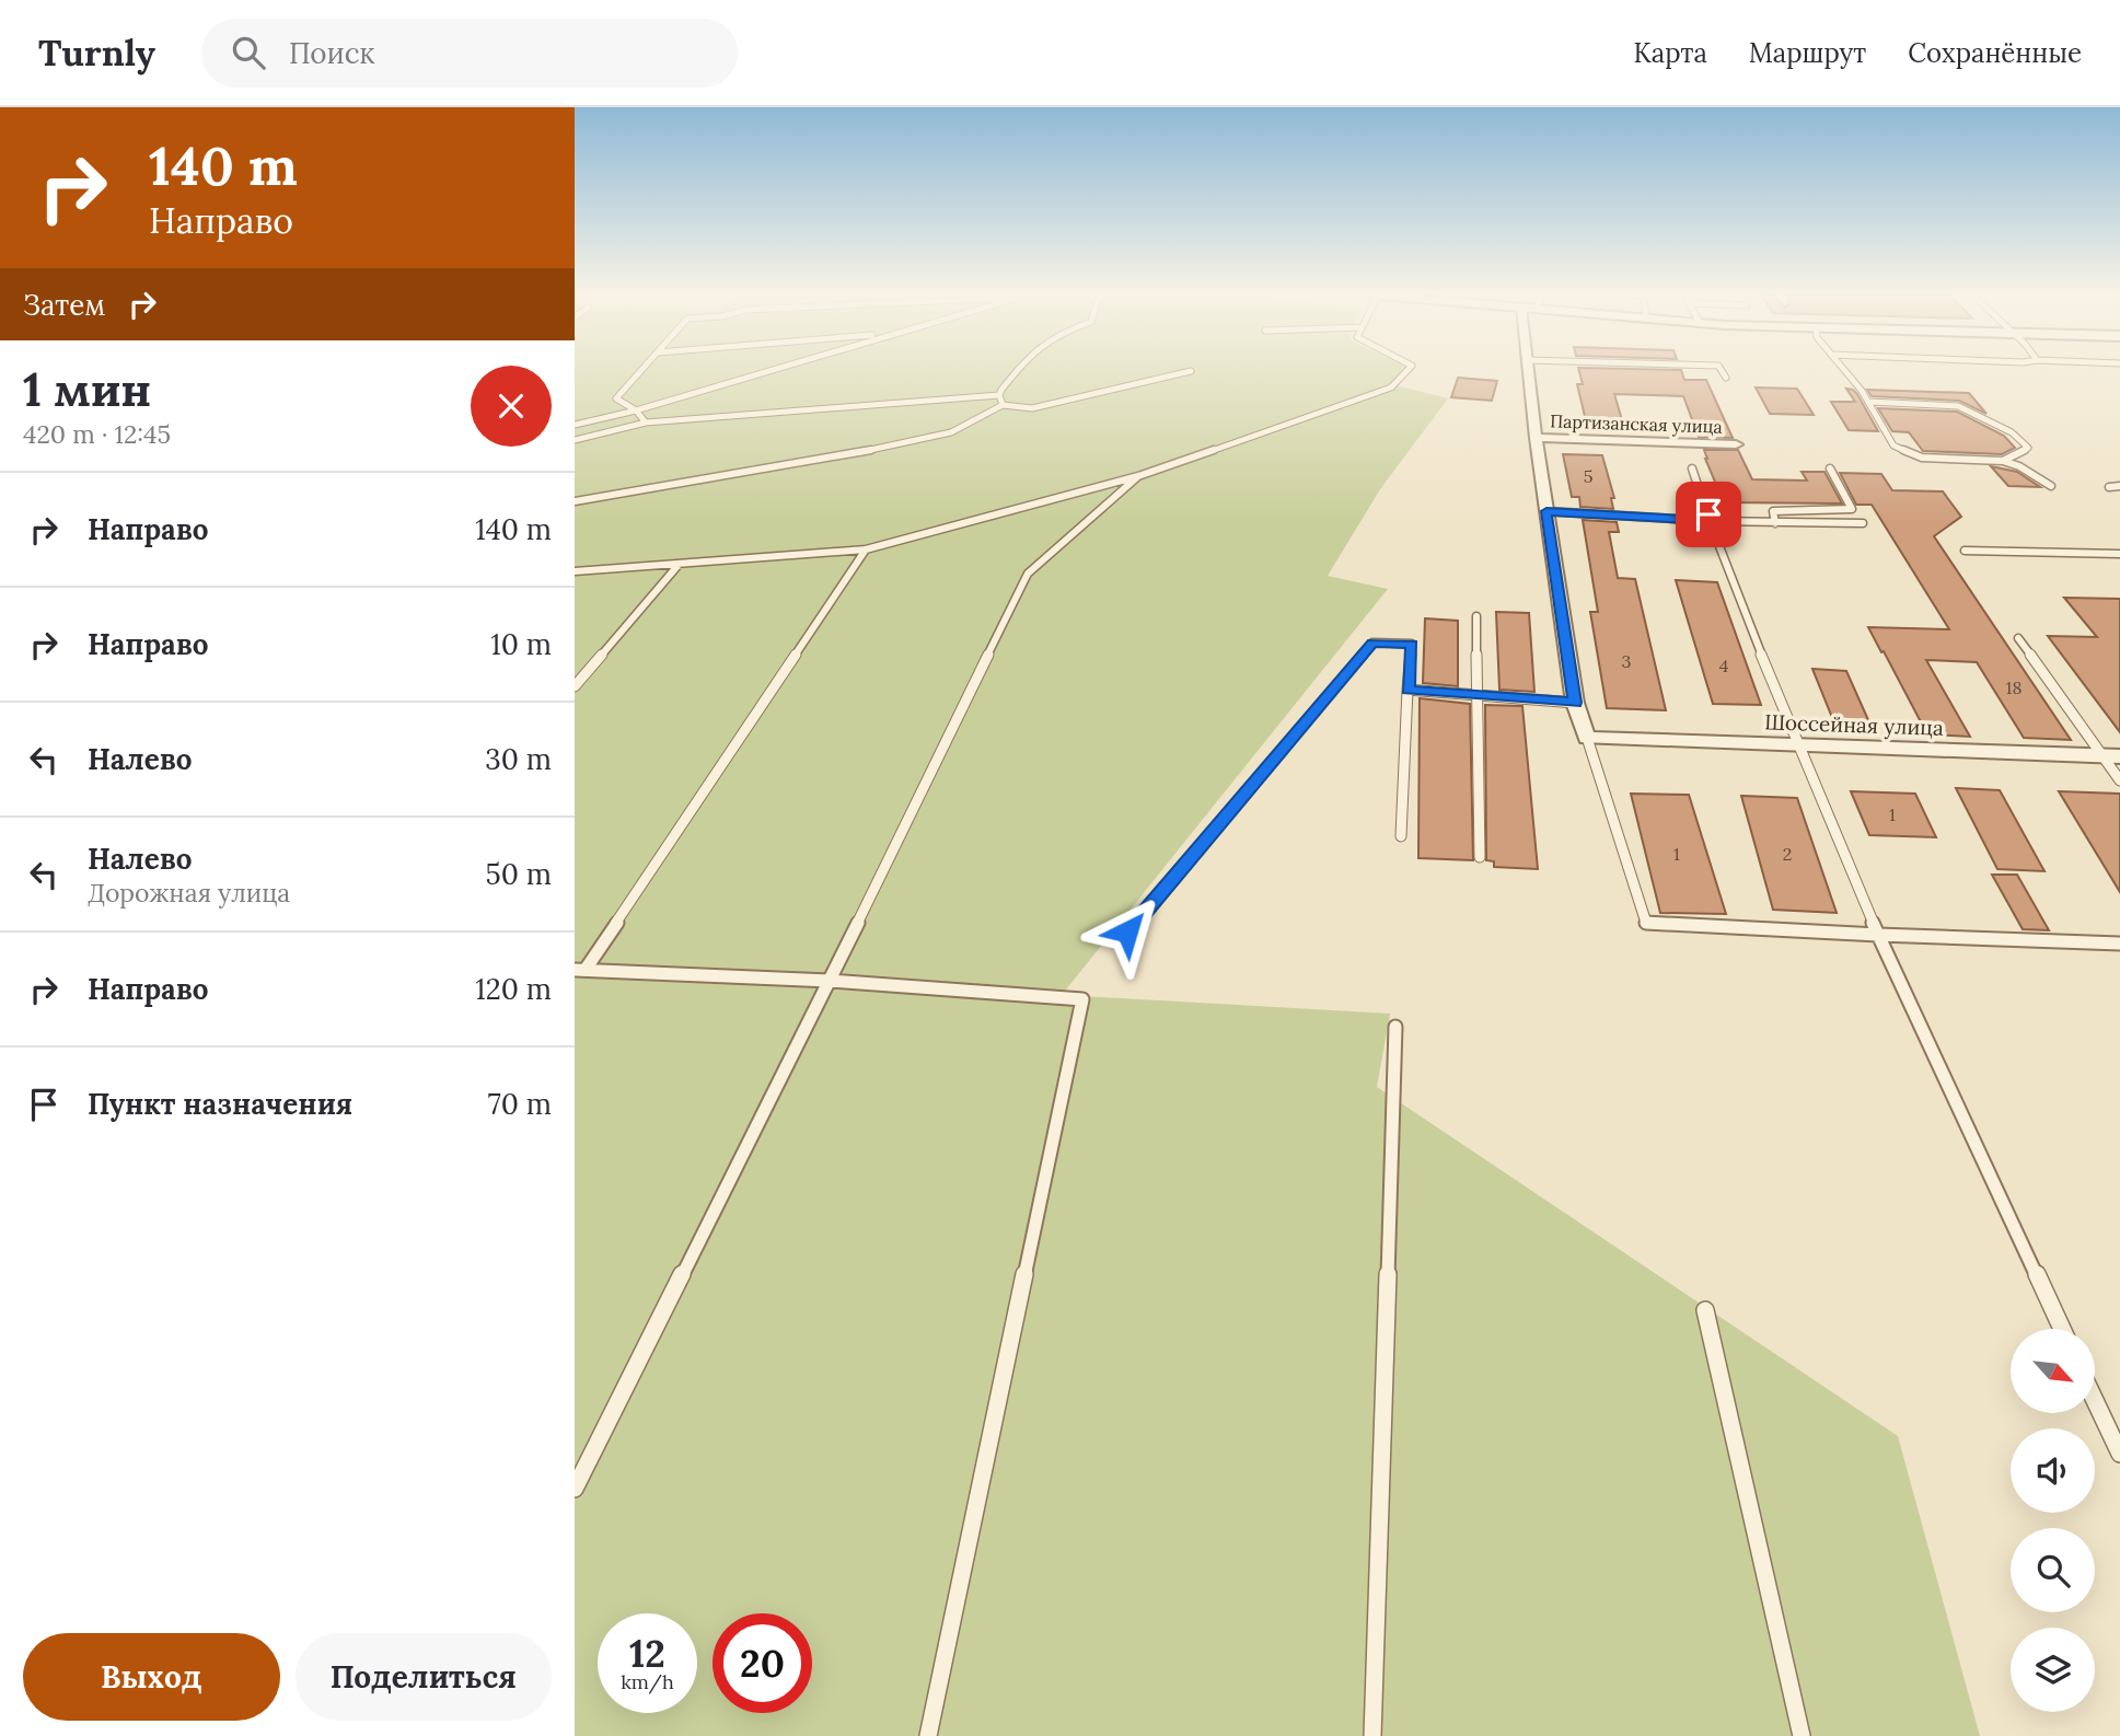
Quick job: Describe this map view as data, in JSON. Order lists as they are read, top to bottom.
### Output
{
  "streets": {
    "street": ["Партизанская улица", "Шоссейная улица"]
  },
  "house_numbers": [
    "5",
    "3",
    "4",
    "18",
    "1",
    "1",
    "2"
  ],
  "north": "bottom right",
  "page": {
    "header": "Turnly",
    "search": "Поиск",
    "nav": ["Карта", "Маршрут", "Сохранённые"],
    "turn": ["140 m", "Направо"],
    "then": "Затем",
    "heading": ["1 мин", "420 m · 12:45"],
    "list": [
      {
        "name": "Направо",
        "value": "140 m"
      },
      {
        "name": "Направо",
        "value": "10 m"
      },
      {
        "name": "Налево",
        "value": "30 m"
      },
      {
        "name": "Налево",
        "note": "Дорожная улица",
        "value": "50 m"
      },
      {
        "name": "Направо",
        "value": "120 m"
      },
      {
        "name": "Пункт назначения",
        "value": "70 m"
      }
    ],
    "speed": "12 km/h",
    "limit": "20",
    "buttons": ["Выход", "Поделиться"]
  }
}
